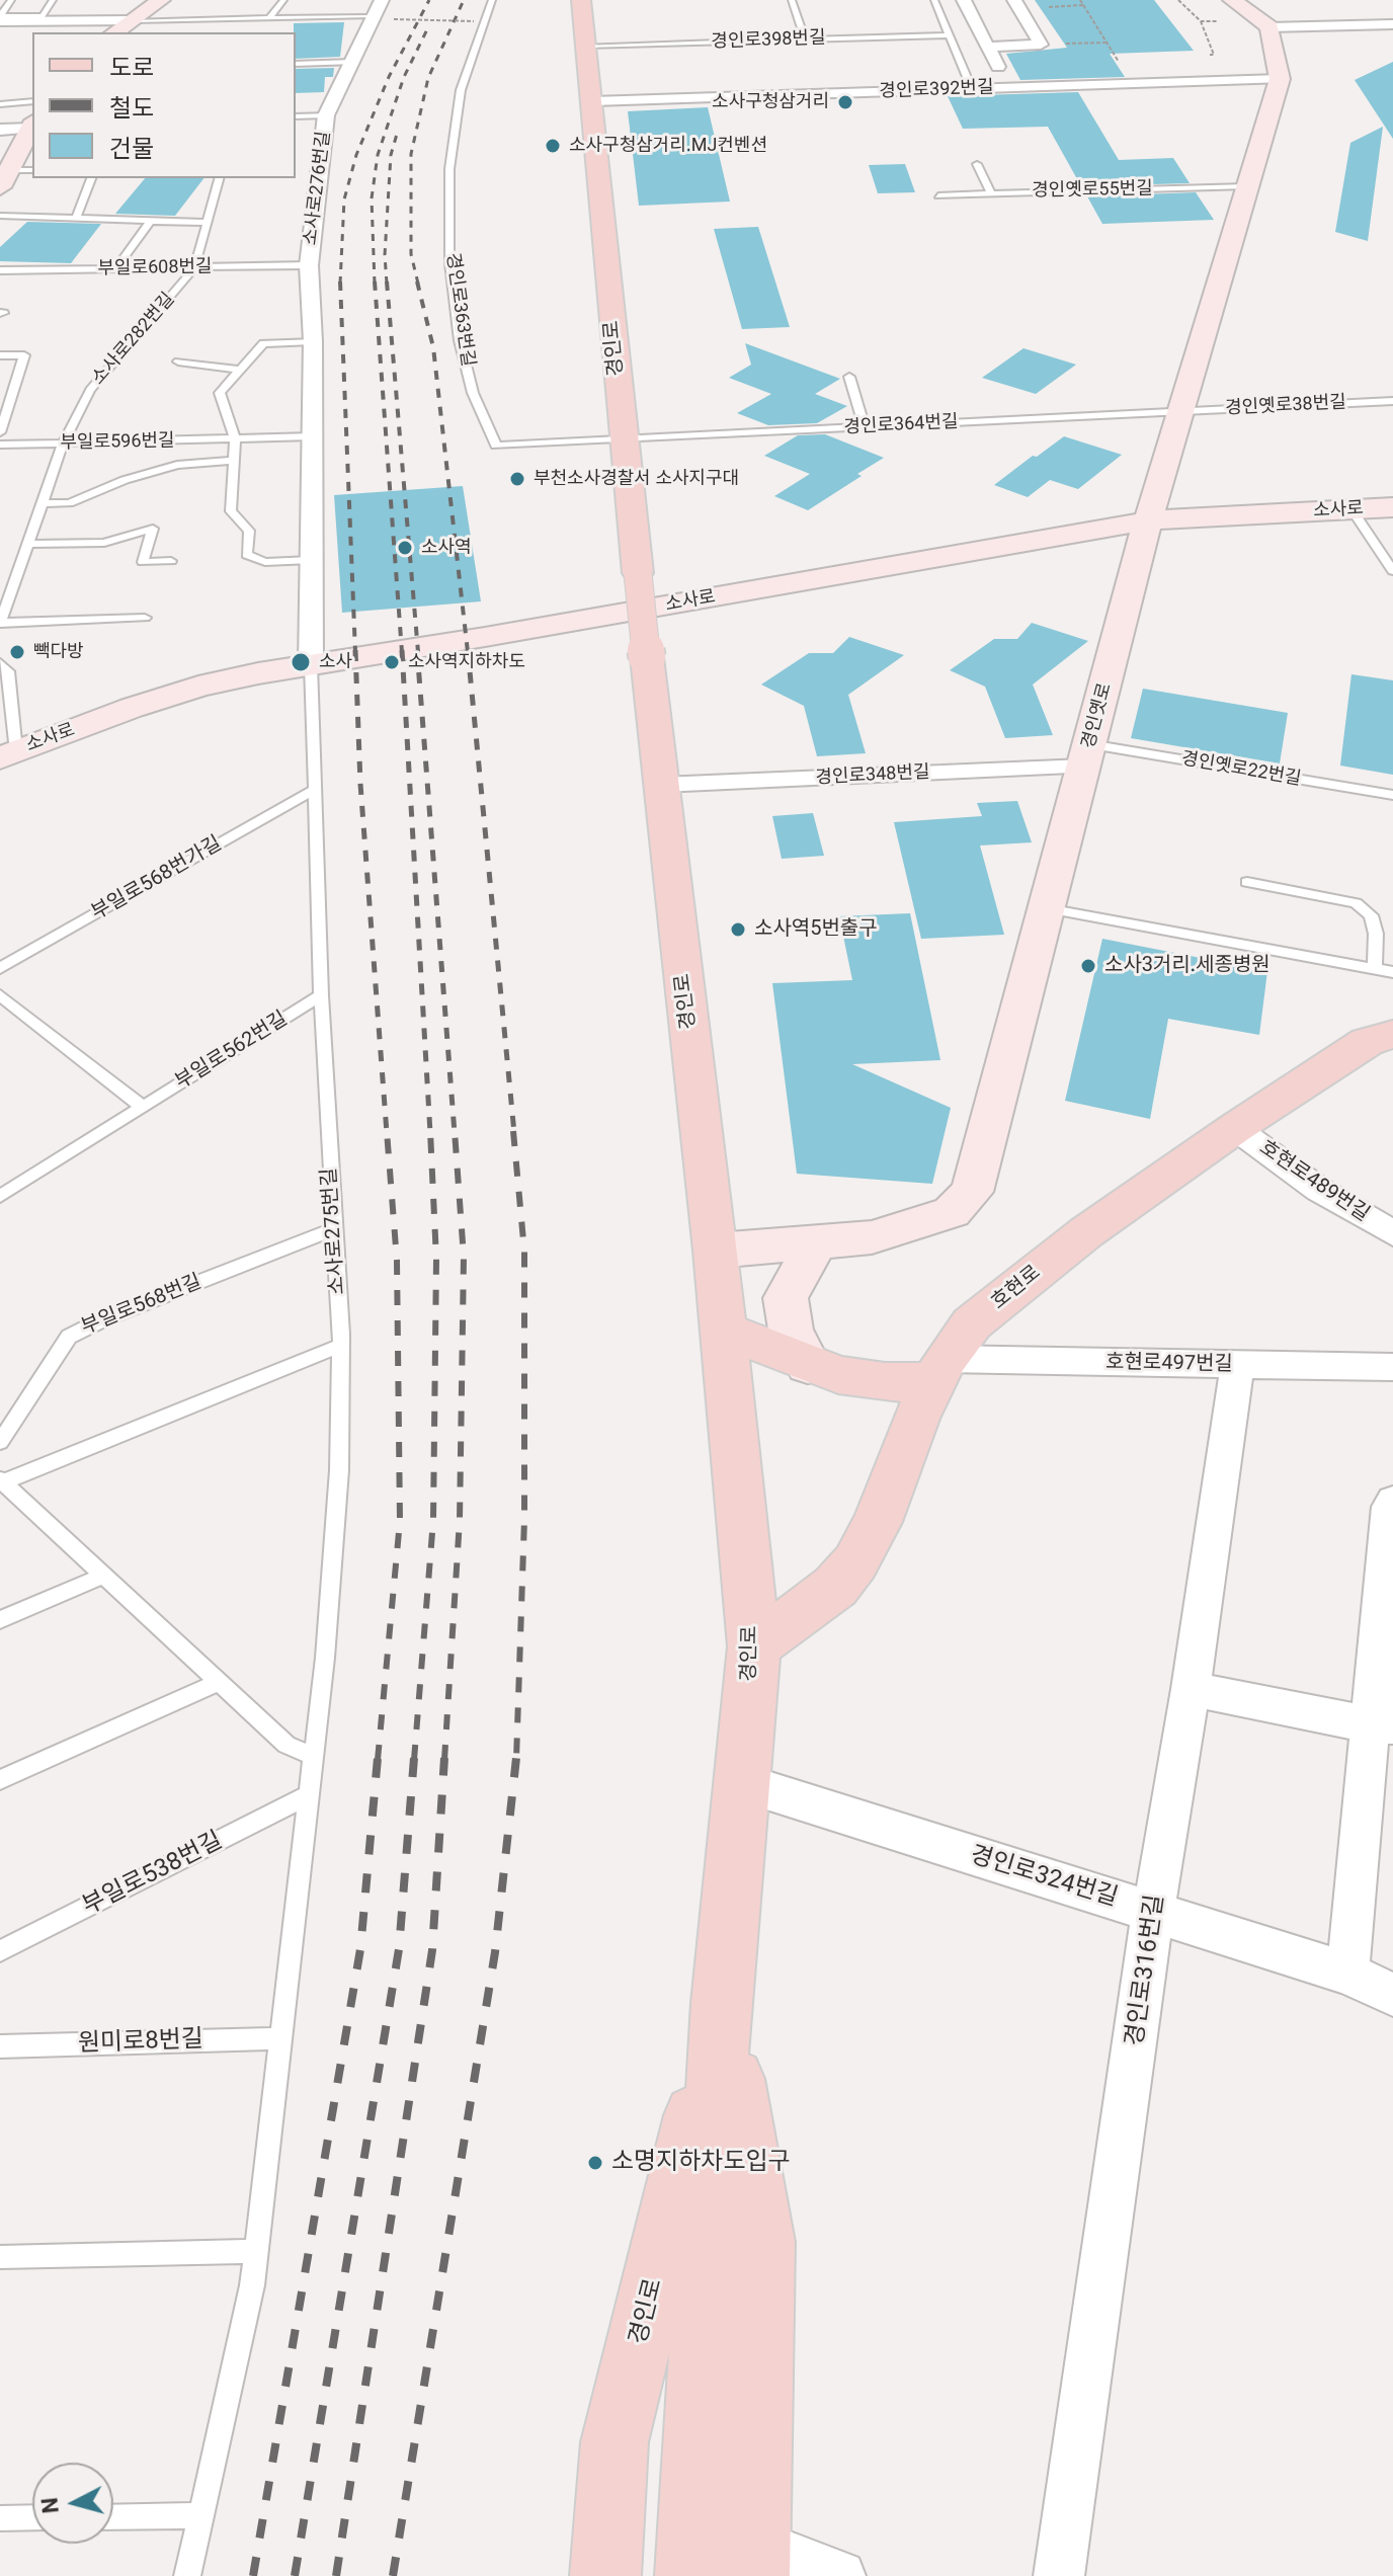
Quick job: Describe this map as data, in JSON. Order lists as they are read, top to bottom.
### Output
{
  "streets": {
    "main road": ["경인로", "호현로"],
    "street": [
      "경인로392번길",
      "소사로276번길",
      "소사로",
      "경인옛로",
      "경인로348번길",
      "호현로489번길",
      "호현로497번길",
      "경인로324번길",
      "경인로316번길"
    ],
    "lane": [
      "경인로398번길",
      "경인옛로55번길",
      "부일로608번길",
      "경인로363번길",
      "소사로282번길",
      "경인옛로38번길",
      "경인로364번길",
      "부일로596번길",
      "경인옛로22번길",
      "부일로568번가길",
      "부일로562번길",
      "소사로275번길",
      "부일로568번길",
      "부일로538번길",
      "원미로8번길"
    ]
  },
  "crossings": [
    ["경인로398번길", "경인로"],
    ["경인로392번길", "경인로"],
    ["경인로392번길", "경인옛로"],
    ["소사로276번길", "부일로608번길"],
    ["소사로276번길", "부일로596번길"],
    ["소사로276번길", "소사로"],
    ["소사로276번길", "소사로275번길"],
    ["경인옛로55번길", "경인옛로"],
    ["부일로608번길", "소사로282번길"],
    ["경인로363번길", "경인로"],
    ["경인로363번길", "경인로364번길"],
    ["소사로282번길", "부일로596번길"],
    ["경인로", "경인로364번길"],
    ["경인로", "경인옛로"],
    ["경인로", "경인로348번길"],
    ["경인로", "호현로"],
    ["경인로", "경인로324번길"],
    ["경인옛로38번길", "경인로364번길"],
    ["경인옛로38번길", "경인옛로"],
    ["경인로364번길", "경인옛로"],
    ["소사로", "경인옛로"],
    ["소사로", "소사로275번길"],
    ["경인옛로", "경인옛로22번길"],
    ["경인옛로", "경인로348번길"],
    ["경인옛로22번길", "경인로348번길"],
    ["부일로568번가길", "소사로275번길"],
    ["부일로562번길", "소사로275번길"],
    ["호현로489번길", "호현로"],
    ["소사로275번길", "부일로568번길"],
    ["소사로275번길", "부일로538번길"],
    ["호현로", "호현로497번길"],
    ["호현로497번길", "경인로316번길"],
    ["경인로324번길", "경인로316번길"]
  ],
  "places": [
    "소사구청삼거리",
    "소사구청삼거리.MJ컨벤션",
    "부천소사경찰서 소사지구대",
    "소사역",
    "빽다방",
    "소사",
    "소사역지하차도",
    "소사역5번출구",
    "소사3거리.세종병원",
    "소명지하차도입구"
  ],
  "legend": ["도로", "철도", "건물"],
  "north": "left"
}
